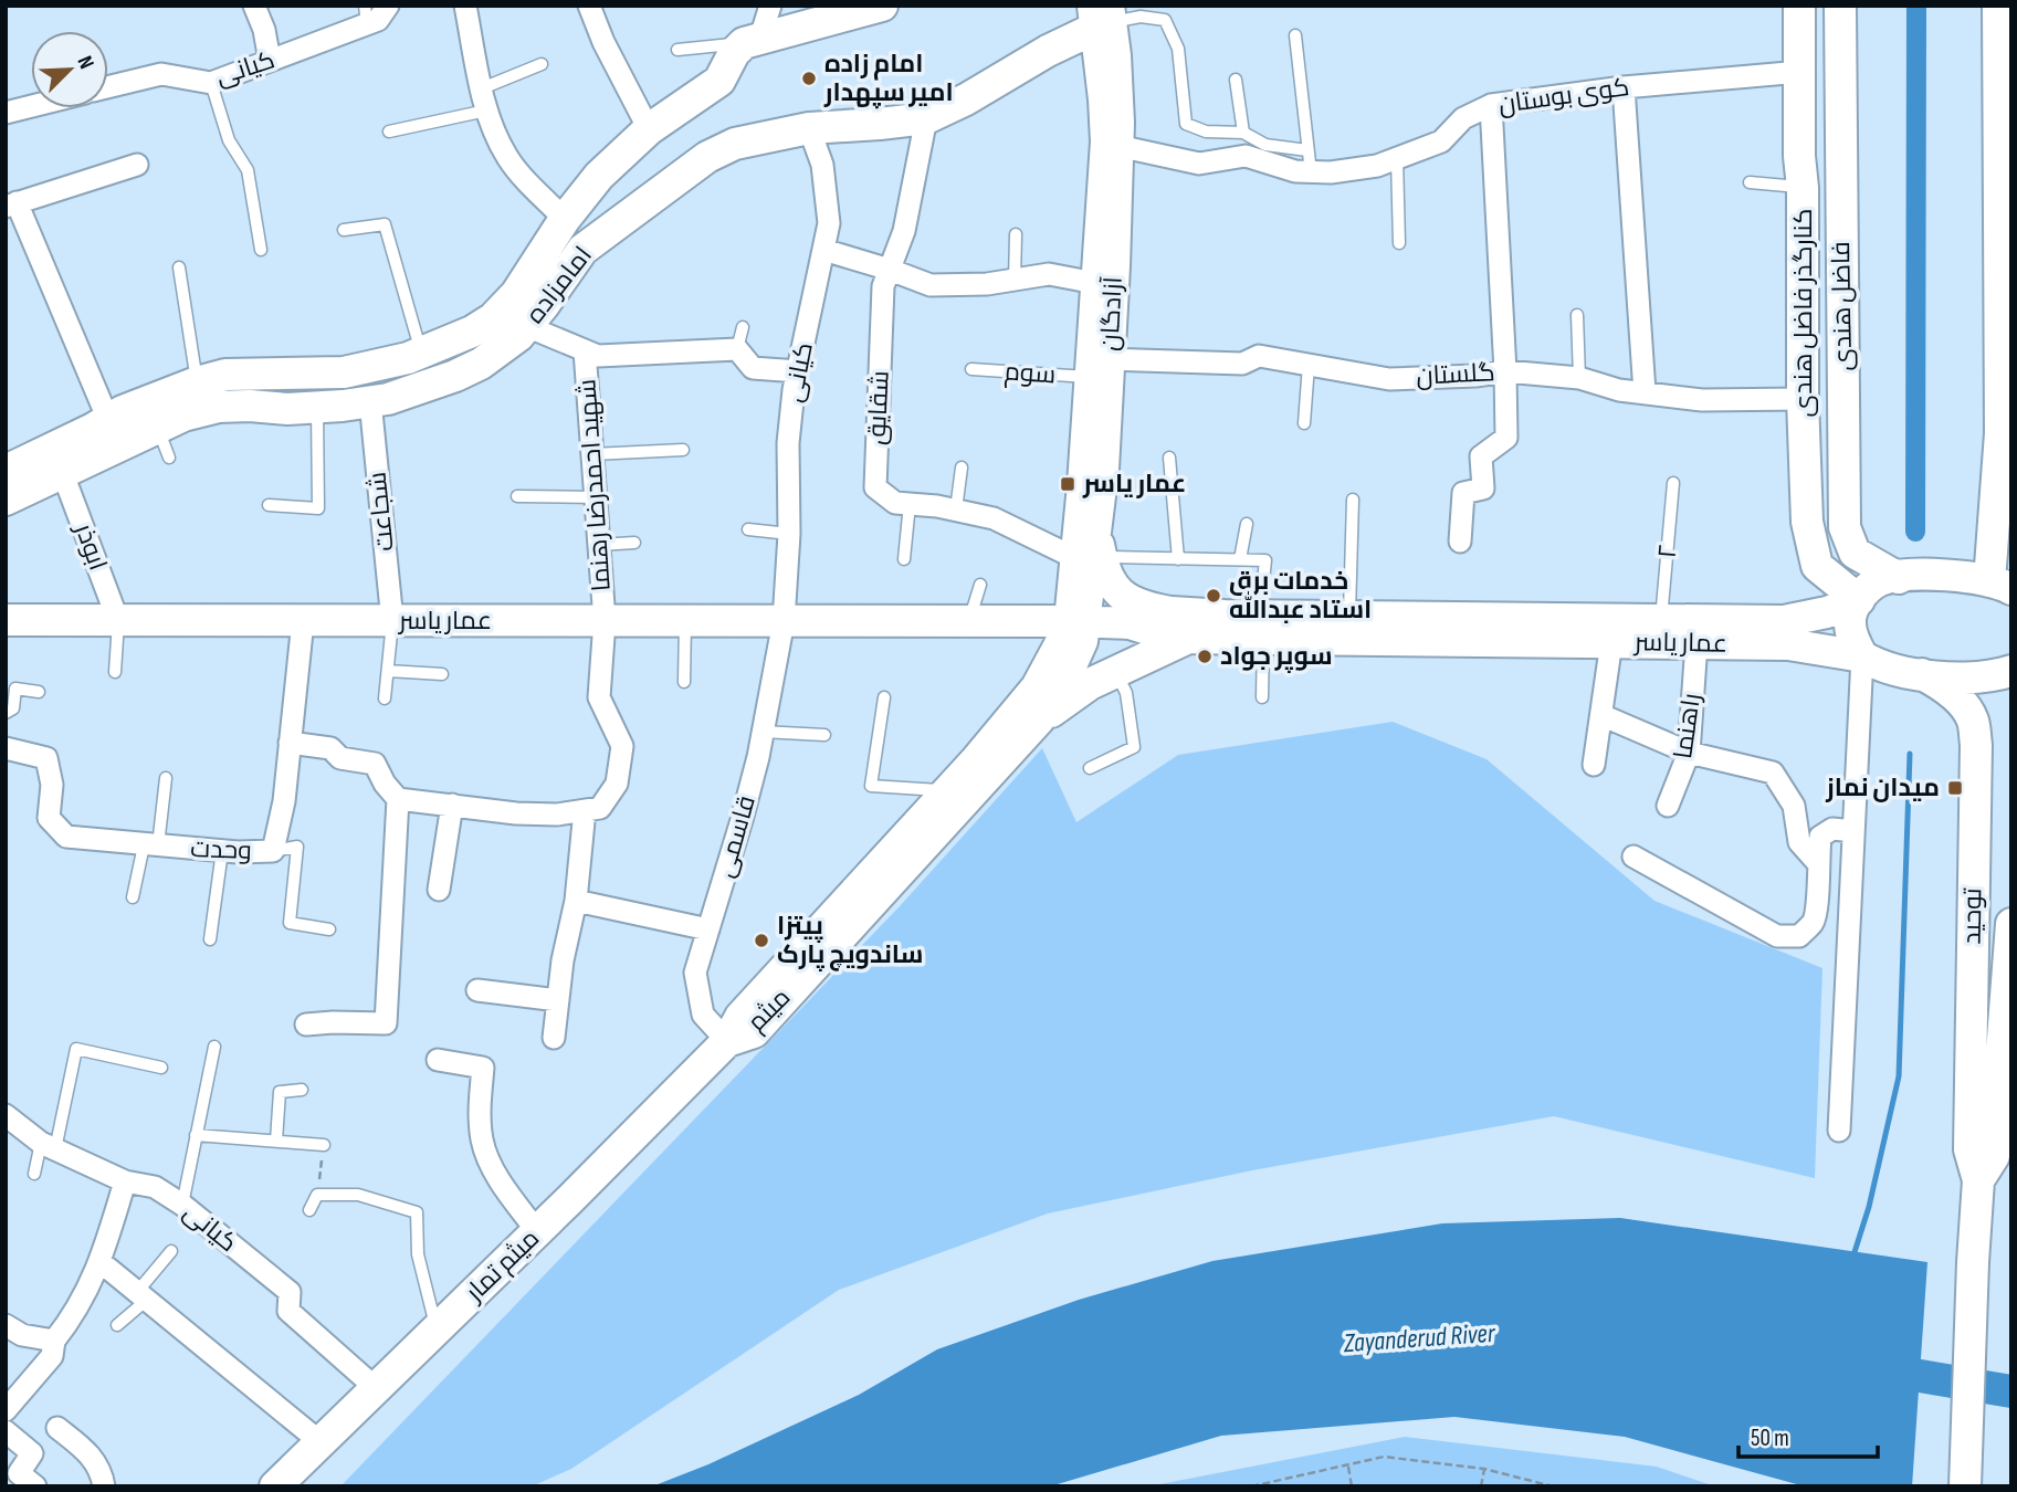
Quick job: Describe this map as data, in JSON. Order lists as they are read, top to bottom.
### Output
{
  "streets": {
    "main road": [
      "امامزاده",
      "فاضل هندی",
      "کنارگذر فاضل هندی",
      "آزادگان",
      "عمار یاسر",
      "توحید",
      "میثم",
      "میثم تمار"
    ],
    "street": [
      "کیانی",
      "کوی بوستان",
      "گلستان",
      "شقایق",
      "شهید احمدرضا رهنما",
      "شجاعت",
      "ابوذر",
      "راهنما",
      "قاسمی",
      "وحدت"
    ],
    "lane": ["سوم", "۲"]
  },
  "crossings": [
    ["کیانی", "امامزاده"],
    ["کیانی", "عمار یاسر"],
    ["کیانی", "قاسمی"],
    ["کیانی", "میثم تمار"],
    ["کوی بوستان", "کنارگذر فاضل هندی"],
    ["کوی بوستان", "آزادگان"],
    ["امامزاده", "آزادگان"],
    ["امامزاده", "شقایق"],
    ["امامزاده", "شجاعت"],
    ["امامزاده", "ابوذر"],
    ["فاضل هندی", "عمار یاسر"],
    ["کنارگذر فاضل هندی", "گلستان"],
    ["کنارگذر فاضل هندی", "عمار یاسر"],
    ["آزادگان", "سوم"],
    ["آزادگان", "گلستان"],
    ["آزادگان", "شقایق"],
    ["آزادگان", "عمار یاسر"],
    ["آزادگان", "میثم"],
    ["سوم", "گلستان"],
    ["شهید احمدرضا رهنما", "عمار یاسر"],
    ["شجاعت", "عمار یاسر"],
    ["ابوذر", "عمار یاسر"],
    ["۲", "عمار یاسر"],
    ["عمار یاسر", "راهنما"],
    ["عمار یاسر", "قاسمی"],
    ["عمار یاسر", "وحدت"],
    ["عمار یاسر", "توحید"],
    ["عمار یاسر", "میثم"],
    ["قاسمی", "میثم"],
    ["قاسمی", "میثم تمار"],
    ["میثم", "میثم تمار"]
  ],
  "water": ["Zayanderud River"],
  "places": {
    "other": [
      "امام زاده امیر سپهدار",
      "خدمات برق استاد عبدالله",
      "سوپر جواد",
      "پیتزا ساندویچ پارک"
    ],
    "transit": ["عمار یاسر", "میدان نماز"]
  },
  "scale_bar": "50 m",
  "north": "top right"
}
